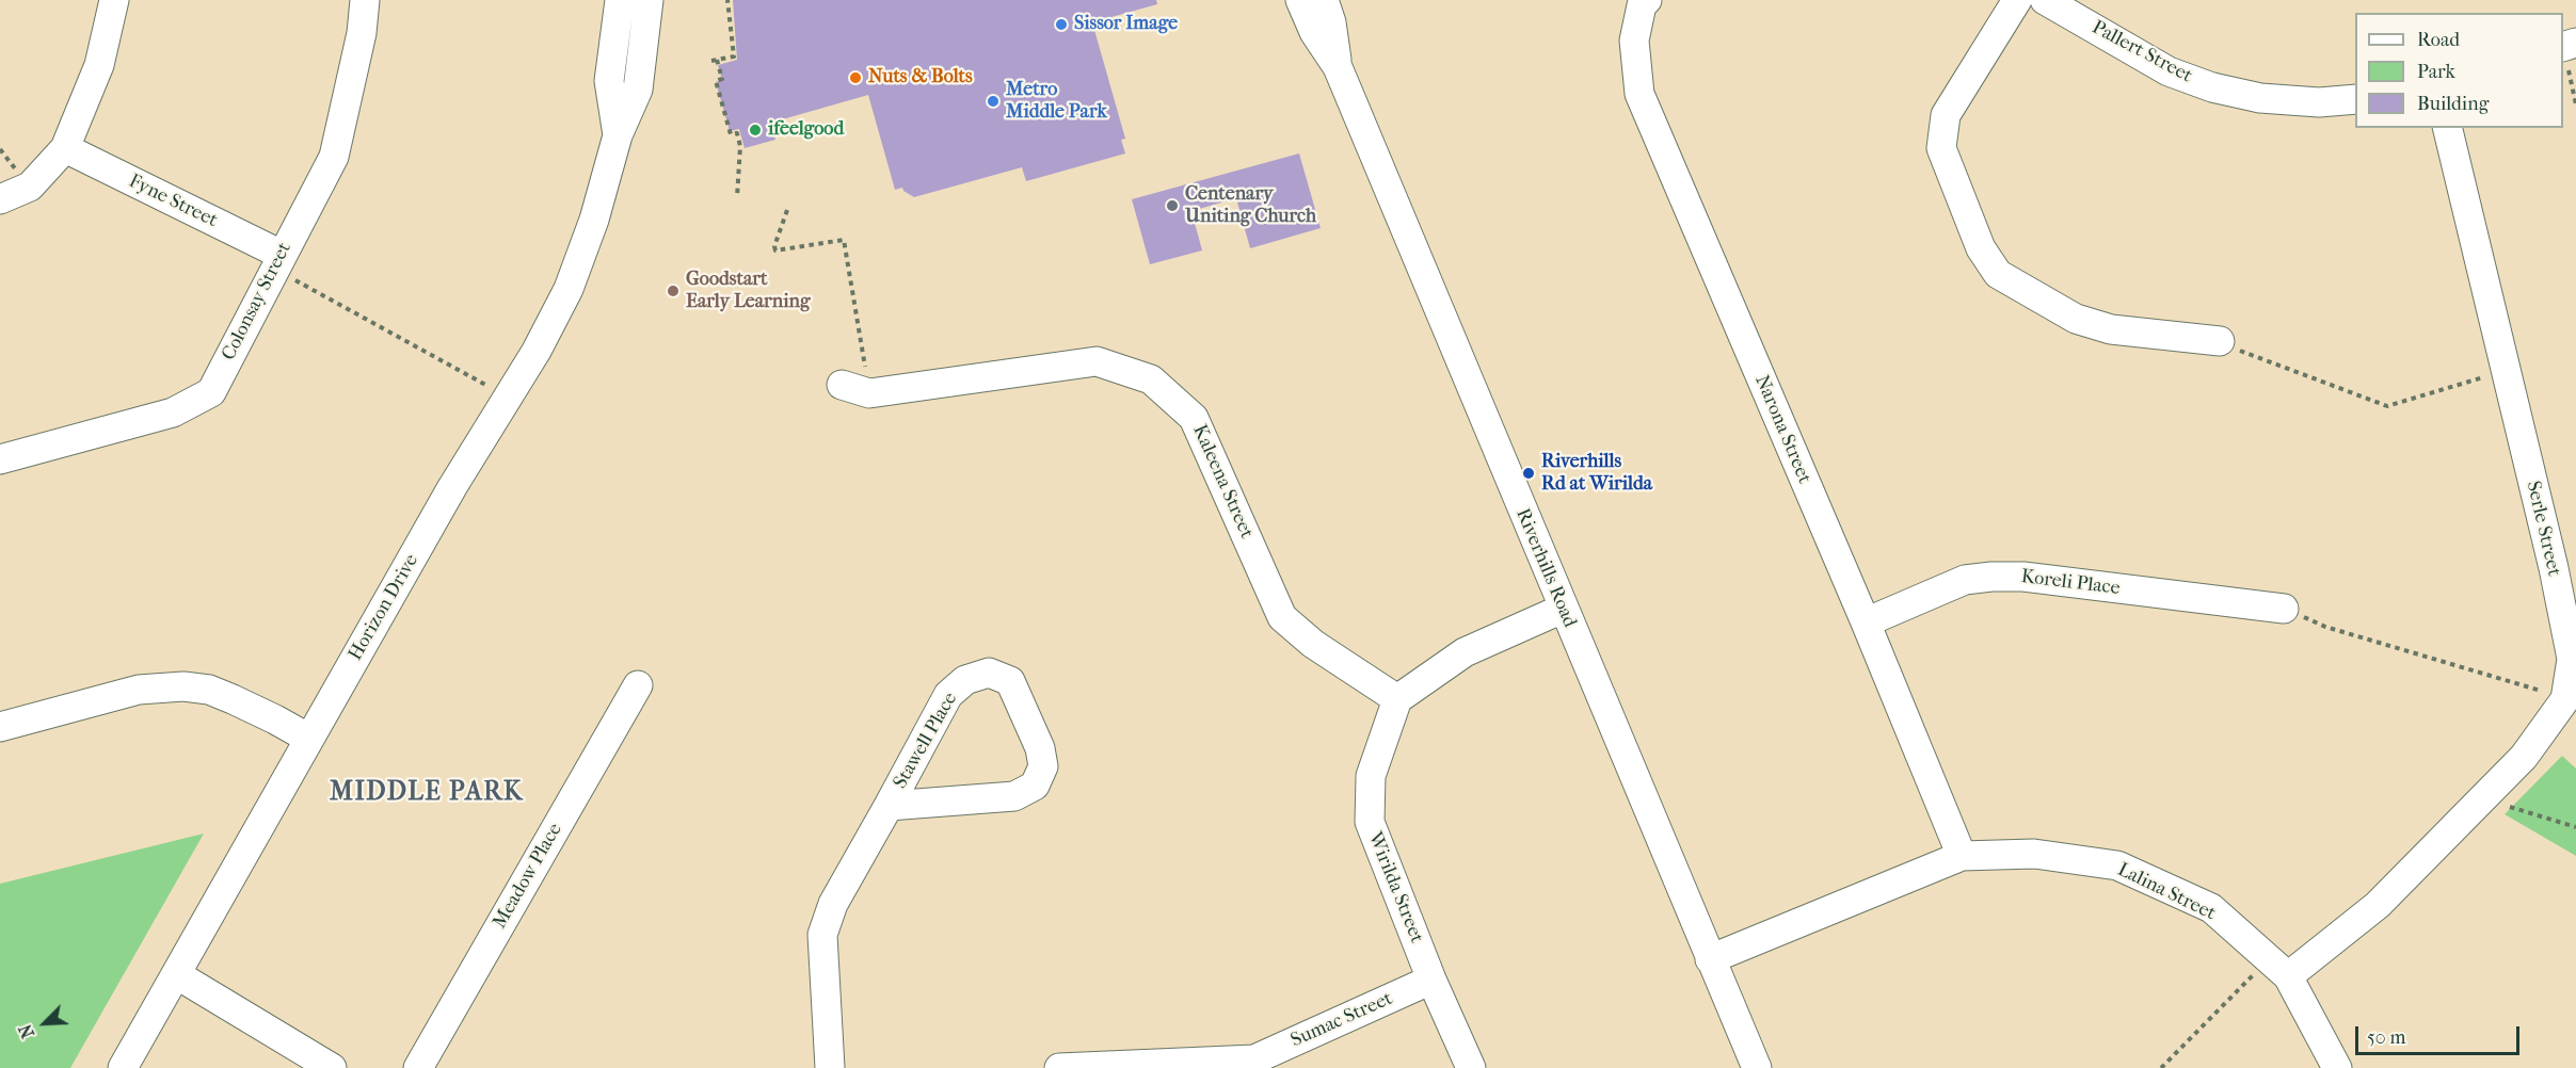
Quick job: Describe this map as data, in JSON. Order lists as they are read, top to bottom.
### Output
{
  "streets": {
    "street": [
      "Pallert Street",
      "Fyne Street",
      "Colonsay Street",
      "Narona Street",
      "Kaleena Street",
      "Serle Street",
      "Riverhills Road",
      "Koreli Place",
      "Horizon Drive",
      "Stawell Place",
      "Meadow Place",
      "Wirilda Street",
      "Lalina Street",
      "Sumac Street"
    ]
  },
  "crossings": [
    ["Fyne Street", "Colonsay Street"],
    ["Narona Street", "Koreli Place"],
    ["Narona Street", "Lalina Street"],
    ["Kaleena Street", "Wirilda Street"],
    ["Serle Street", "Lalina Street"],
    ["Riverhills Road", "Lalina Street"],
    ["Wirilda Street", "Sumac Street"]
  ],
  "districts": ["MIDDLE PARK"],
  "places": [
    "Sissor Image",
    "Nuts & Bolts",
    "Metro Middle Park",
    "ifeelgood",
    "Centenary Uniting Church",
    "Goodstart Early Learning",
    "Riverhills Rd at Wirilda"
  ],
  "legend": ["Road", "Park", "Building"],
  "scale_bar": "50 m",
  "north": "bottom left"
}
